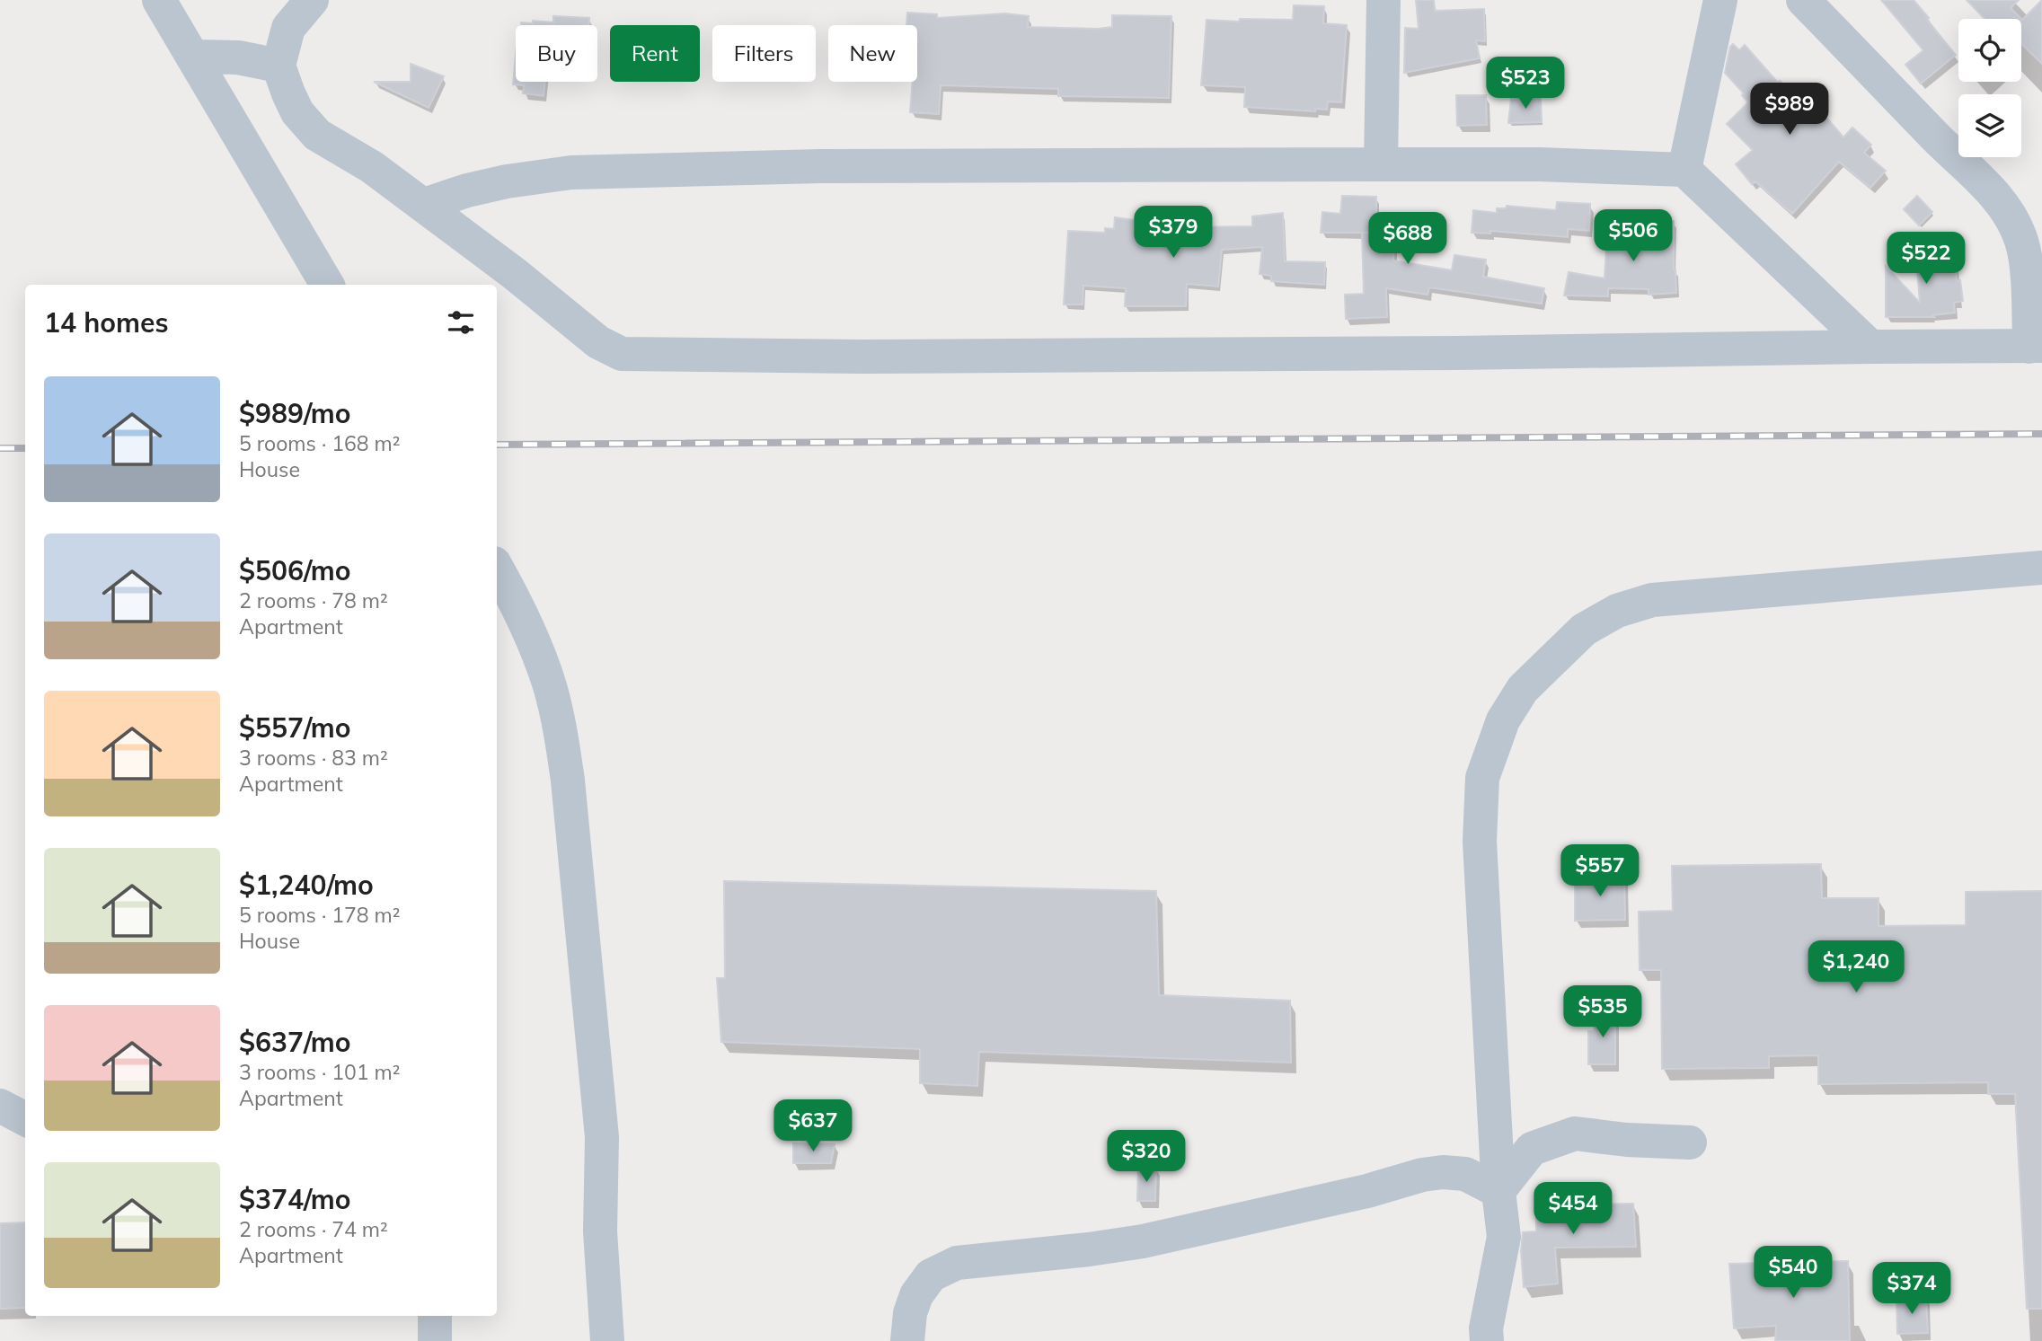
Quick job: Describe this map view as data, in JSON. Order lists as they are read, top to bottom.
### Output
{
  "page": {
    "chip": [
      "Buy",
      "Rent",
      "Filters",
      "New"
    ],
    "price": [
      "$523",
      "$989",
      "$379",
      "$506",
      "$688",
      "$522",
      "$557",
      "$1,240",
      "$535",
      "$637",
      "$320",
      "$454",
      "$540",
      "$374"
    ],
    "heading": "14 homes",
    "list": [
      {
        "name": "$989/mo",
        "note": "5 rooms · 168 m² · House"
      },
      {
        "name": "$506/mo",
        "note": "2 rooms · 78 m² · Apartment"
      },
      {
        "name": "$557/mo",
        "note": "3 rooms · 83 m² · Apartment"
      },
      {
        "name": "$1,240/mo",
        "note": "5 rooms · 178 m² · House"
      },
      {
        "name": "$637/mo",
        "note": "3 rooms · 101 m² · Apartment"
      },
      {
        "name": "$374/mo",
        "note": "2 rooms · 74 m² · Apartment"
      }
    ]
  }
}
